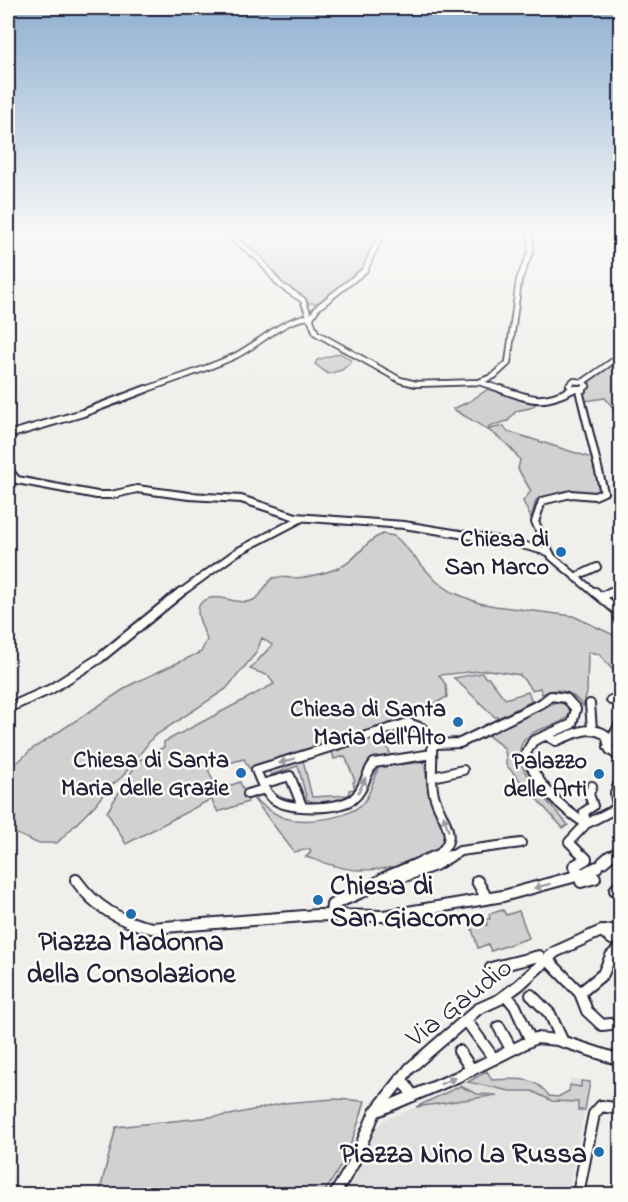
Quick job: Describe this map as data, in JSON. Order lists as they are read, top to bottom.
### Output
{
  "streets": {
    "street": ["Via Gaudio"]
  },
  "places": [
    "Chiesa di San Marco",
    "Chiesa di Santa Maria dell'Alto",
    "Chiesa di Santa Maria delle Grazie",
    "Palazzo delle Arti",
    "Chiesa di San Giacomo",
    "Piazza Madonna della Consolazione",
    "Piazza Nino La Russa"
  ]
}
